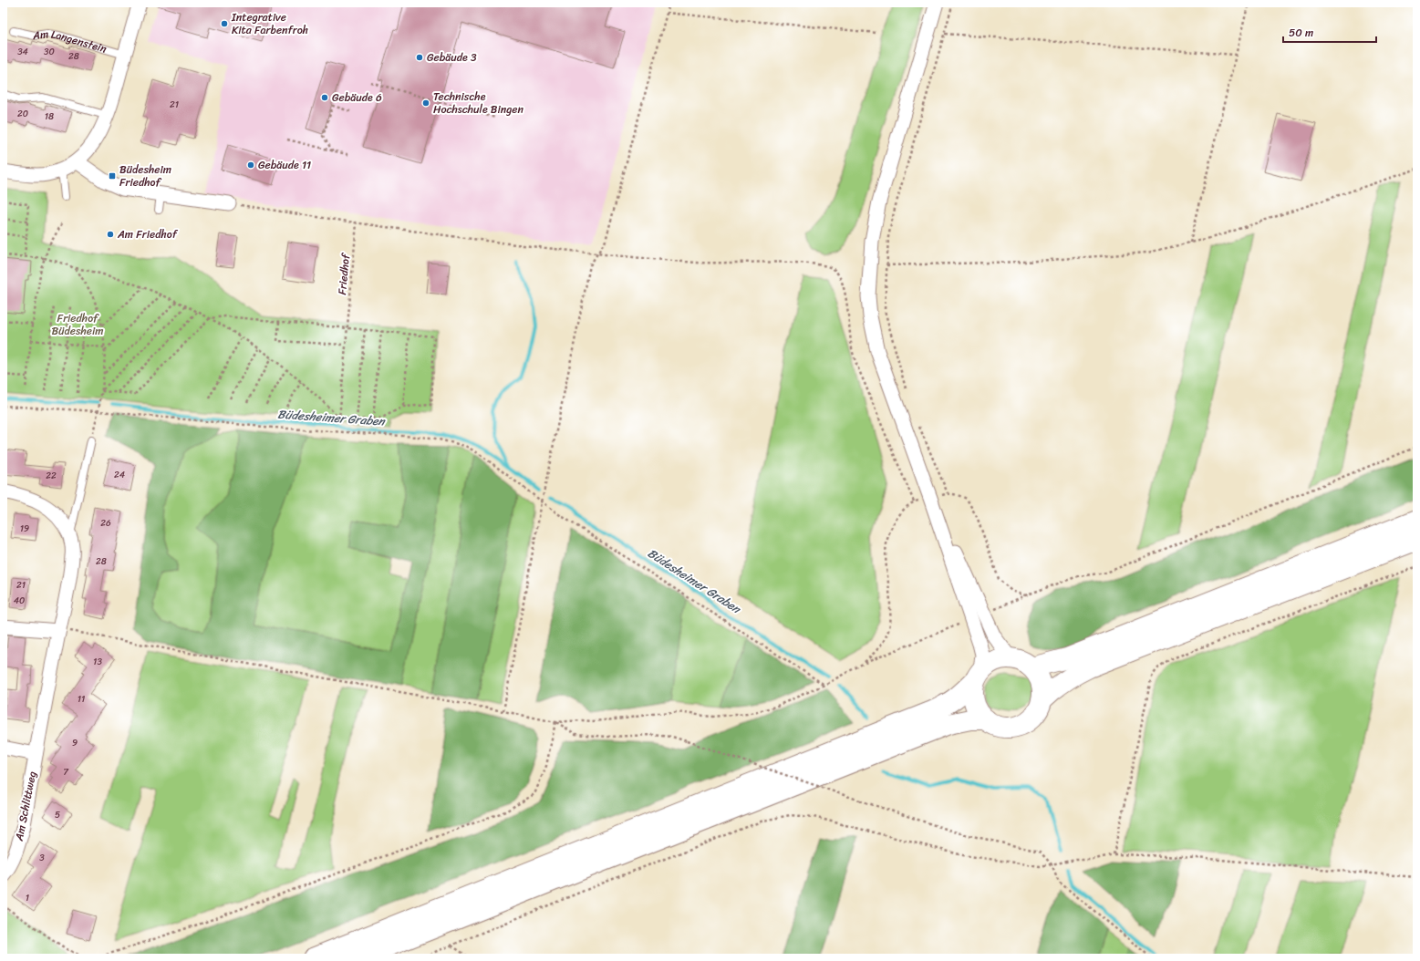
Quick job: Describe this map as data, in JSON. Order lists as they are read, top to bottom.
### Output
{
  "streets": {
    "street": ["Am Schlittweg"],
    "lane": ["Am Langenstein"],
    "path": ["Friedhof"]
  },
  "water": ["Büdesheimer Graben"],
  "parks": ["Friedhof Büdesheim"],
  "places": {
    "other": [
      "Integrative Kita Farbenfroh",
      "Gebäude 3",
      "Gebäude 6",
      "Technische Hochschule Bingen",
      "Gebäude 11",
      "Am Friedhof"
    ],
    "transit": ["Büdesheim Friedhof"]
  },
  "house_numbers": [
    "34",
    "30",
    "28",
    "21",
    "20",
    "18",
    "24",
    "22",
    "26",
    "19",
    "28",
    "21",
    "40",
    "13",
    "11",
    "9",
    "7",
    "5",
    "3",
    "1"
  ],
  "scale_bar": "50 m"
}
